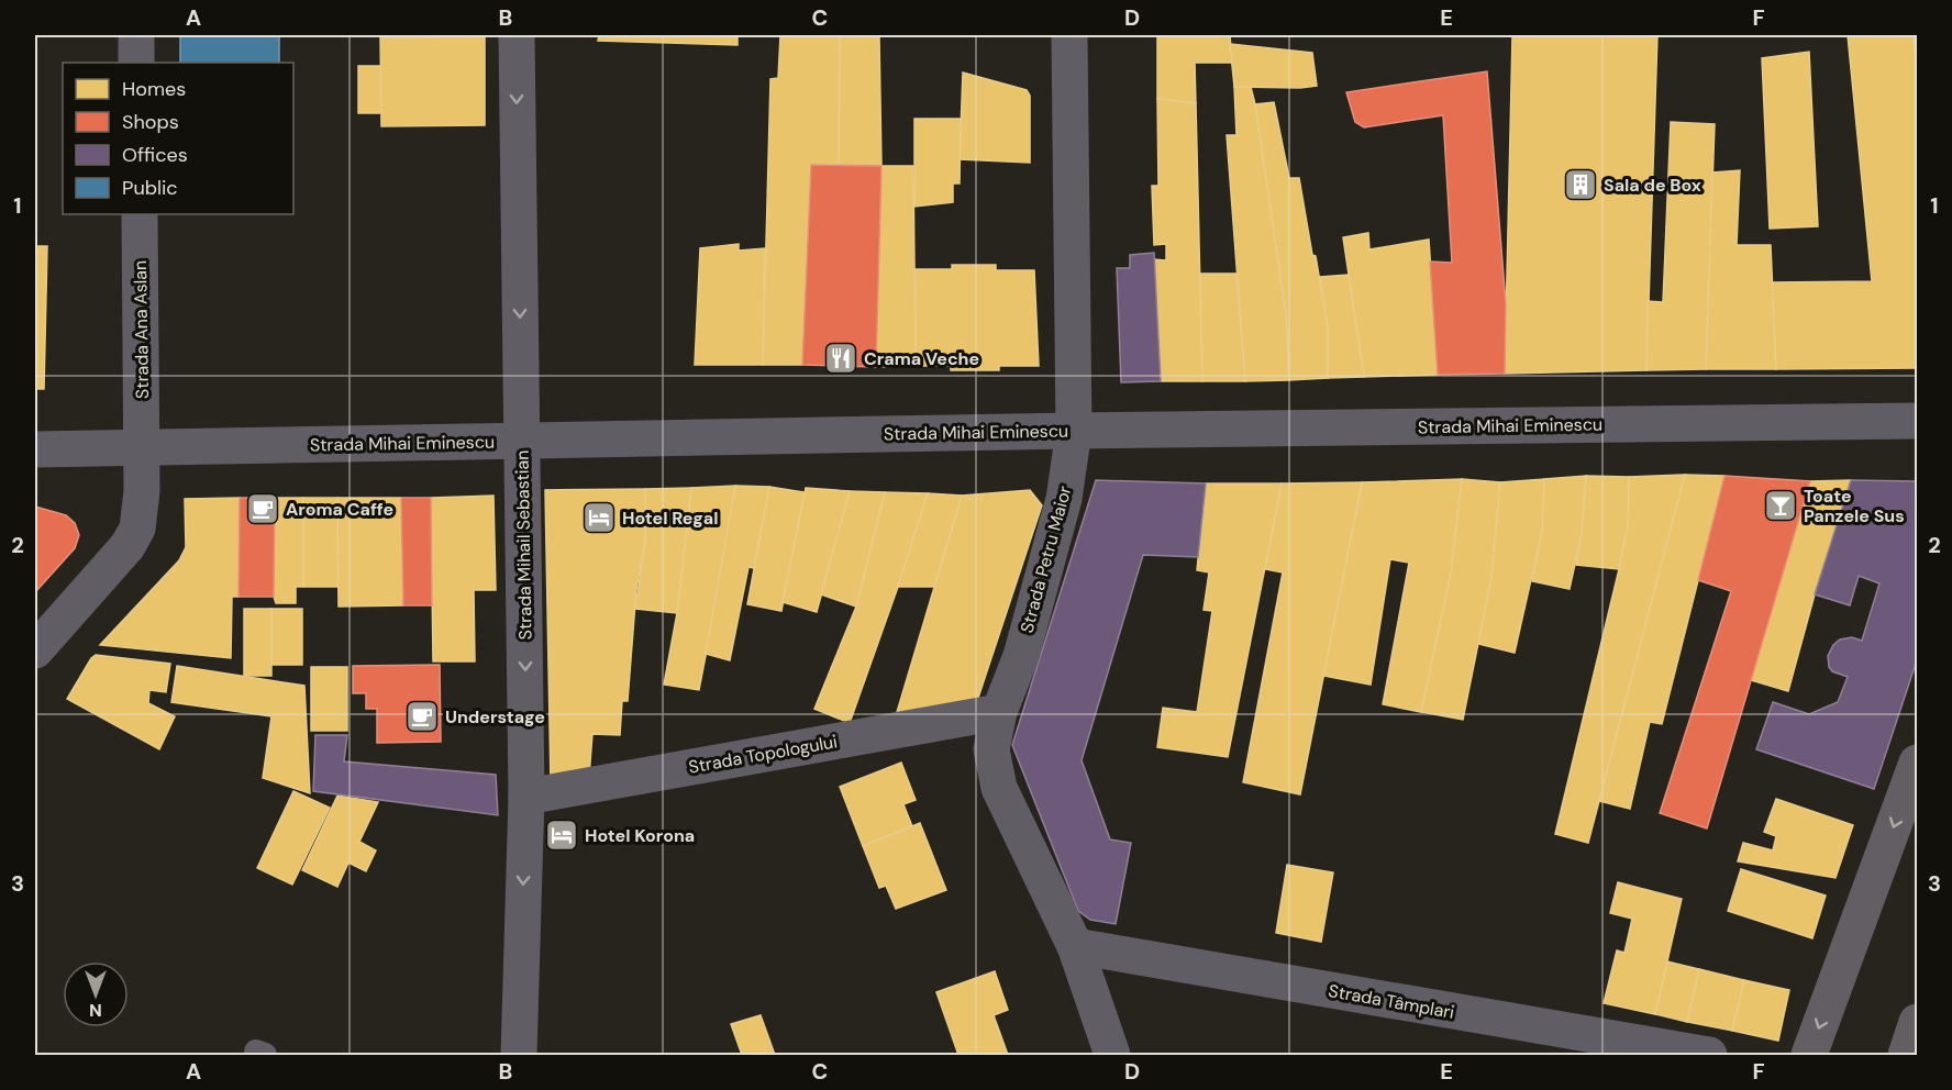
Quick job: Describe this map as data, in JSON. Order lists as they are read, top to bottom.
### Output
{
  "streets": {
    "street": [
      "Strada Ana Aslan",
      "Strada Mihai Eminescu",
      "Strada Mihail Sebastian",
      "Strada Petru Maior",
      "Strada Topologului",
      "Strada Tâmplari"
    ]
  },
  "crossings": [
    ["Strada Ana Aslan", "Strada Mihai Eminescu"],
    ["Strada Mihai Eminescu", "Strada Mihail Sebastian"],
    ["Strada Mihai Eminescu", "Strada Petru Maior"],
    ["Strada Mihail Sebastian", "Strada Topologului"],
    ["Strada Petru Maior", "Strada Topologului"],
    ["Strada Petru Maior", "Strada Tâmplari"]
  ],
  "one_way": ["Strada Mihail Sebastian"],
  "places": {
    "building": ["Sala de Box"],
    "restaurant": ["Crama Veche"],
    "bar": ["Toate Panzele Sus"],
    "cafe": ["Aroma Caffe", "Understage"],
    "hotel": ["Hotel Regal", "Hotel Korona"]
  },
  "legend": [
    "Homes",
    "Shops",
    "Offices",
    "Public"
  ],
  "north": "bottom",
  "grid": {
    "columns": [
      "A",
      "B",
      "C",
      "D",
      "E",
      "F"
    ],
    "rows": ["1", "2", "3"]
  }
}
